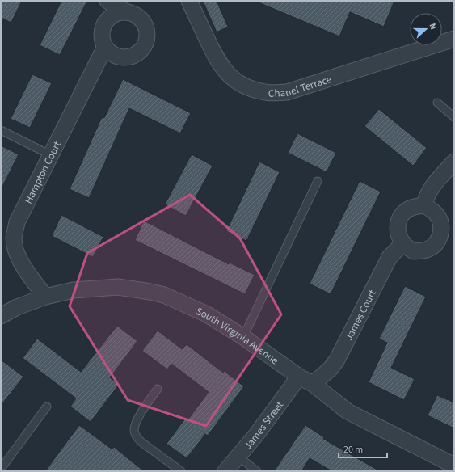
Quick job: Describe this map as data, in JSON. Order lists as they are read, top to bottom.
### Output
{
  "streets": {
    "street": [
      "Chanel Terrace",
      "Hampton Court",
      "James Court",
      "South Virginia Avenue",
      "James Street"
    ]
  },
  "crossings": [
    ["Hampton Court", "South Virginia Avenue"],
    ["James Court", "South Virginia Avenue"],
    ["South Virginia Avenue", "James Street"]
  ],
  "scale_bar": "20 m",
  "north": "right"
}
